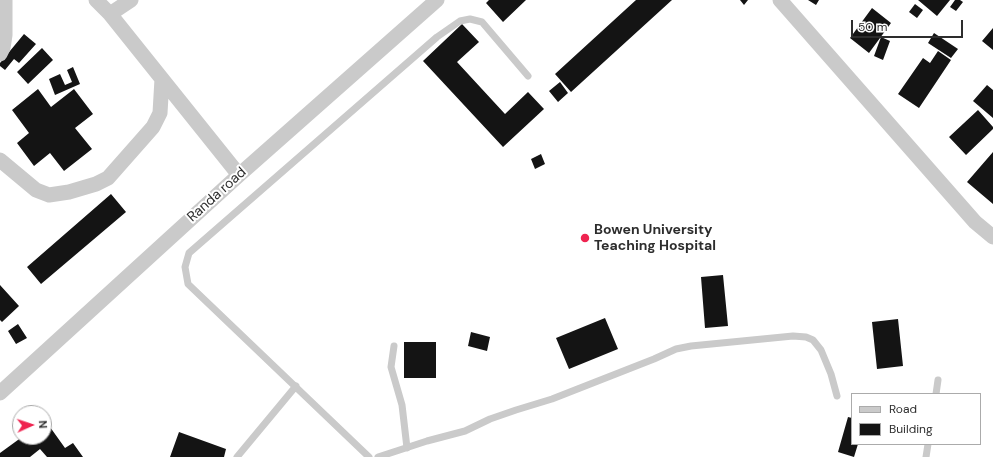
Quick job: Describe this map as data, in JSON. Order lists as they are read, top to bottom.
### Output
{
  "streets": {
    "street": ["Randa road"]
  },
  "places": ["Bowen University Teaching Hospital"],
  "legend": ["Road", "Building"],
  "scale_bar": "50 m",
  "north": "right"
}
